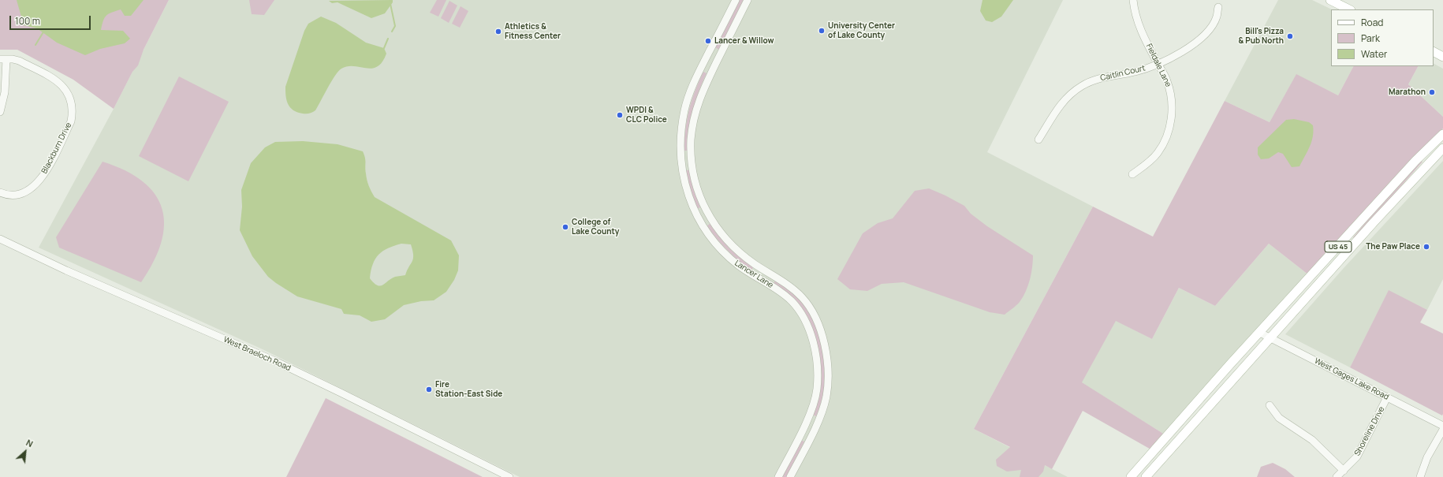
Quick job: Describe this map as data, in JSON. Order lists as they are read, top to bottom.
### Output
{
  "streets": {
    "main road": ["US 45"],
    "street": [
      "Fieldale Lane",
      "Caitlin Court",
      "Blackburn Drive",
      "Lancer Lane",
      "West Braeloch Road",
      "West Gages Lake Road",
      "Shoreline Drive"
    ]
  },
  "crossings": [
    ["Fieldale Lane", "Caitlin Court"],
    ["US 45", "West Gages Lake Road"],
    ["West Gages Lake Road", "Shoreline Drive"]
  ],
  "places": [
    "University Center of Lake County",
    "Athletics & Fitness Center",
    "Bill's Pizza & Pub North",
    "Lancer & Willow",
    "Marathon",
    "WPDI & CLC Police",
    "College of Lake County",
    "The Paw Place",
    "Fire Station-East Side"
  ],
  "legend": ["Road", "Park", "Water"],
  "scale_bar": "100 m",
  "north": "top right"
}
